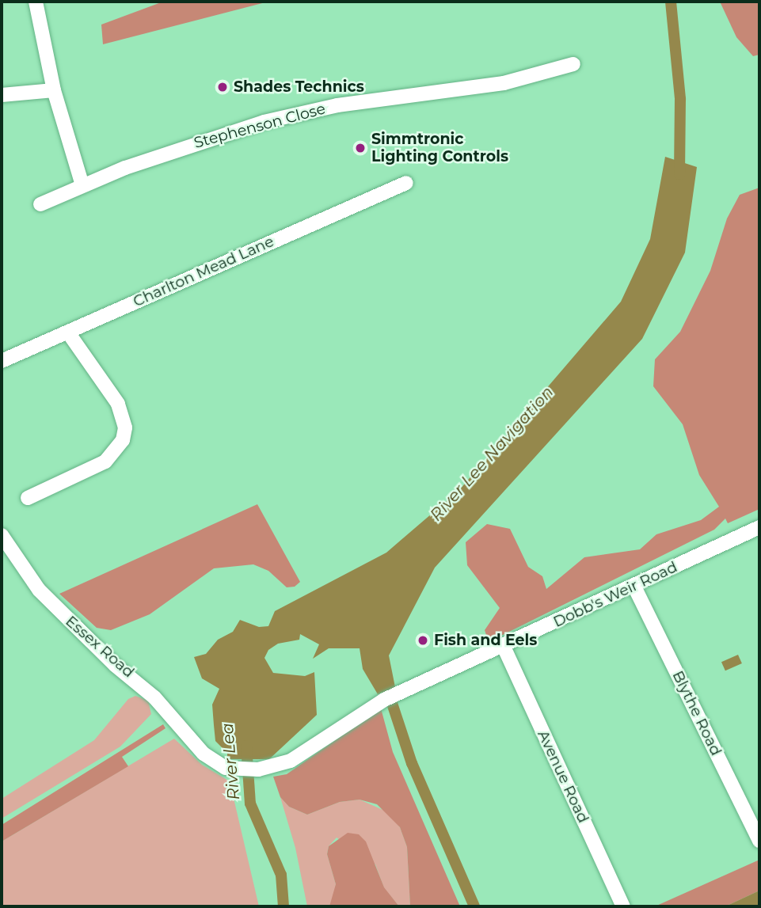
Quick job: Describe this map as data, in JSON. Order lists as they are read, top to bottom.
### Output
{
  "streets": {
    "street": [
      "Stephenson Close",
      "Charlton Mead Lane",
      "Dobb's Weir Road",
      "Essex Road",
      "Blythe Road",
      "Avenue Road"
    ]
  },
  "crossings": [
    ["Dobb's Weir Road", "Essex Road"],
    ["Dobb's Weir Road", "Blythe Road"],
    ["Dobb's Weir Road", "Avenue Road"]
  ],
  "water": ["River Lee Navigation", "River Lea"],
  "places": ["Shades Technics", "Simmtronic Lighting Controls", "Fish and Eels"]
}
